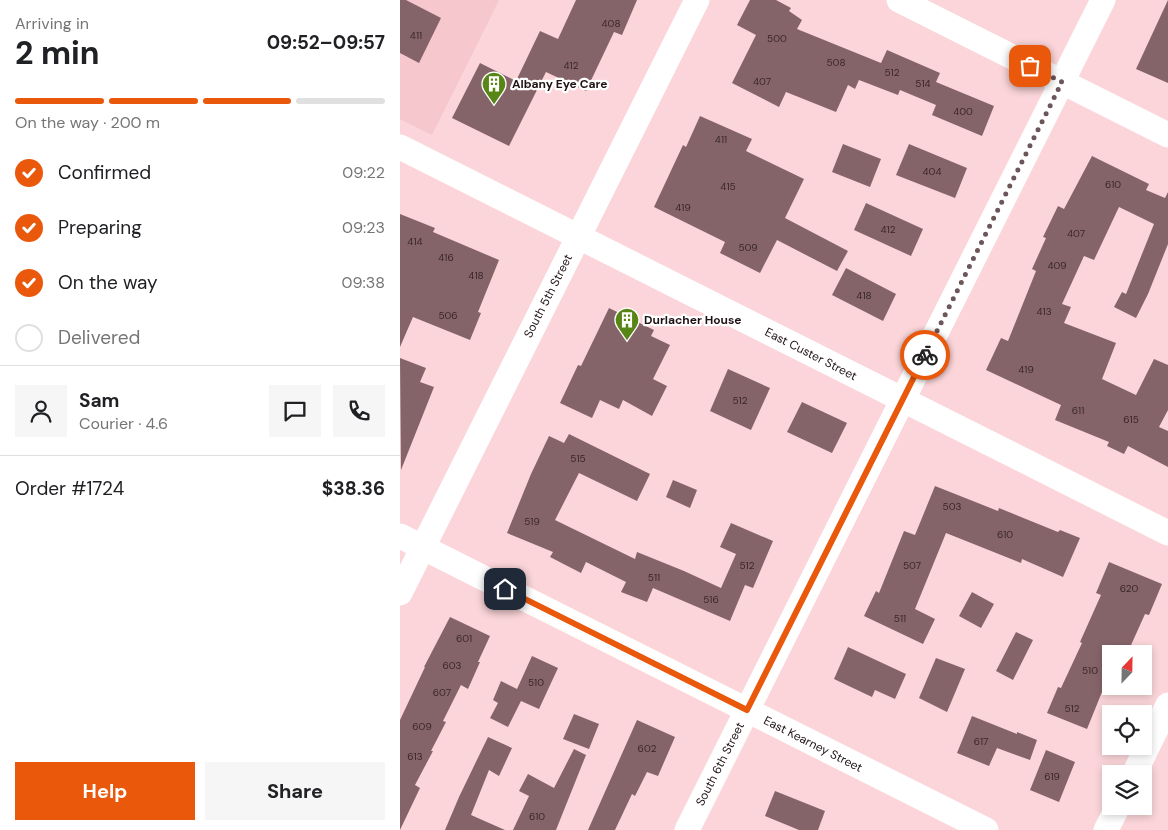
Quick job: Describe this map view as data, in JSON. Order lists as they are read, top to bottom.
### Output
{
  "streets": {
    "street": [
      "South 5th Street",
      "East Custer Street",
      "East Kearney Street",
      "South 6th Street"
    ]
  },
  "crossings": [
    ["South 5th Street", "East Custer Street"],
    ["South 5th Street", "East Kearney Street"],
    ["East Custer Street", "South 6th Street"],
    ["East Kearney Street", "South 6th Street"]
  ],
  "places": {
    "building": ["Albany Eye Care", "Durlacher House"]
  },
  "house_numbers": [
    "408",
    "411",
    "500",
    "508",
    "412",
    "512",
    "407",
    "514",
    "400",
    "411",
    "404",
    "610",
    "415",
    "419",
    "412",
    "407",
    "414",
    "509",
    "416",
    "409",
    "418",
    "418",
    "413",
    "506",
    "419",
    "512",
    "611",
    "615",
    "515",
    "503",
    "519",
    "610",
    "512",
    "507",
    "511",
    "620",
    "516",
    "511",
    "601",
    "603",
    "510",
    "510",
    "607",
    "512",
    "609",
    "617",
    "602",
    "613",
    "619",
    "610"
  ],
  "north": "top",
  "page": {
    "heading": ["2 min", "Arriving in", "09:52–09:57"],
    "panel": [
      "Sam",
      "Courier · 4.6",
      "Order #1724",
      "$38.36"
    ],
    "bar": "On the way · 200 m",
    "list": [
      ["Confirmed", "09:22"],
      ["Preparing", "09:23"],
      ["On the way", "09:38"],
      "Delivered"
    ],
    "buttons": ["Help", "Share"]
  }
}
